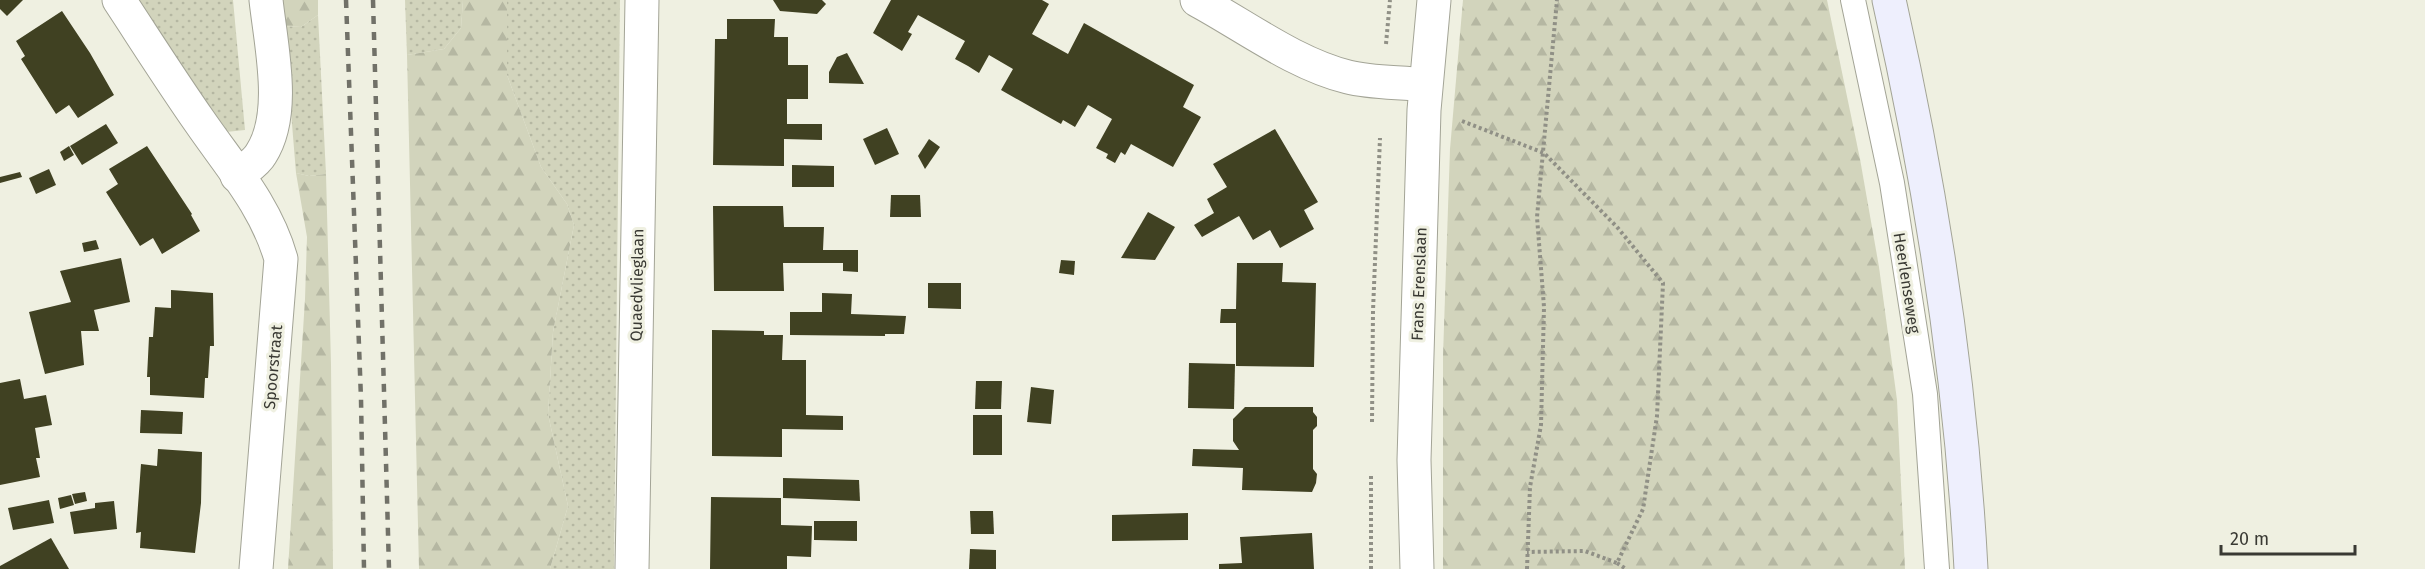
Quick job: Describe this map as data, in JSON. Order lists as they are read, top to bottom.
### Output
{
  "streets": {
    "main road": ["Heerlenseweg"],
    "street": ["Frans Erenslaan", "Quaedvlieglaan", "Spoorstraat"]
  },
  "scale_bar": "20 m"
}
